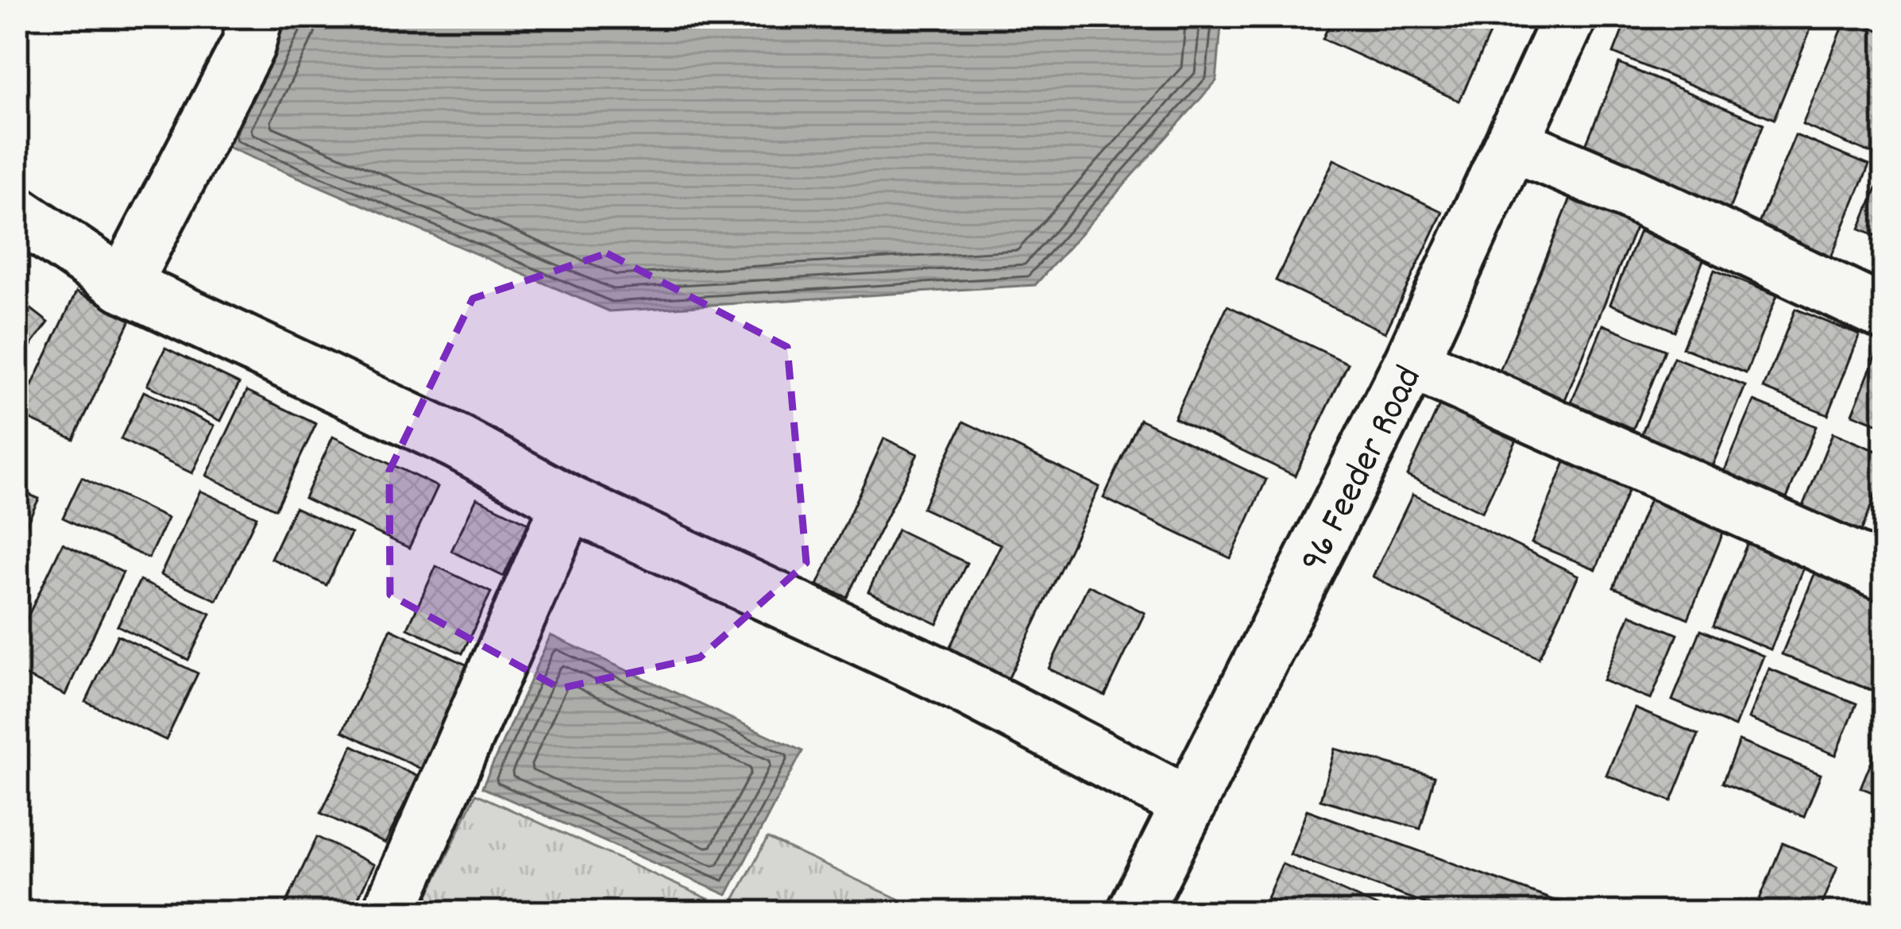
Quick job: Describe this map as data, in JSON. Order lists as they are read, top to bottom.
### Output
{
  "streets": {
    "street": ["96 Feeder Road"]
  }
}
